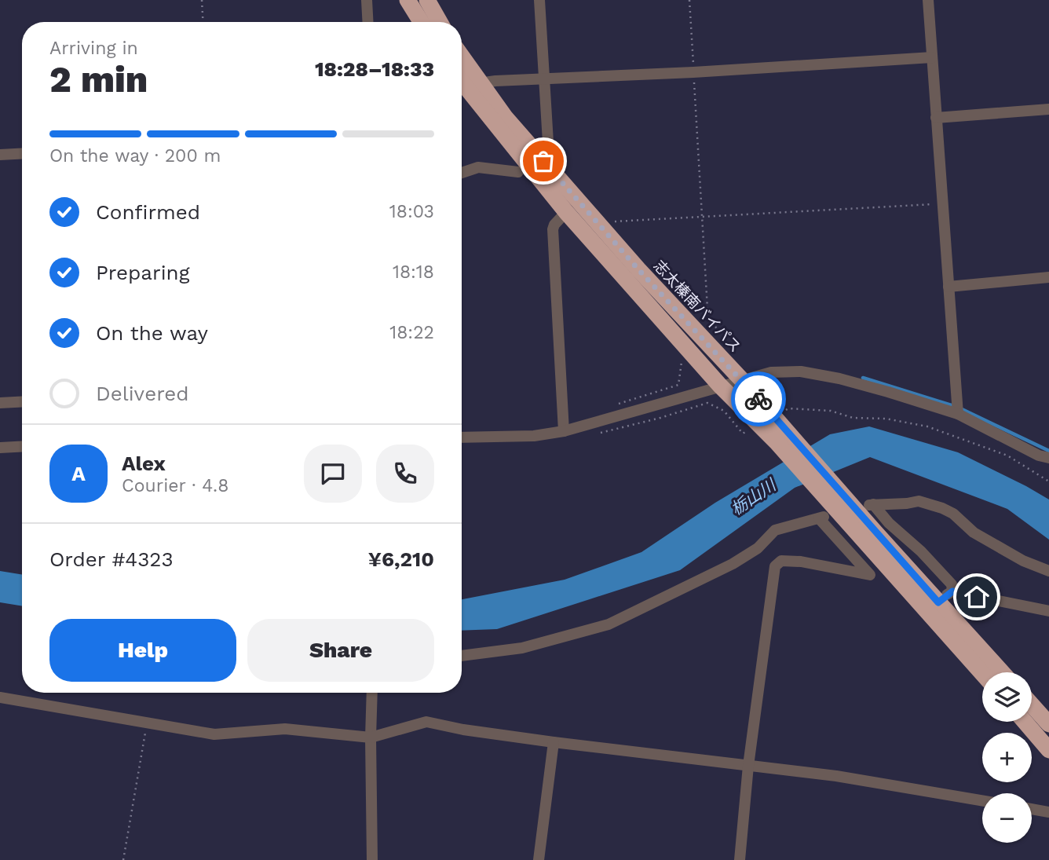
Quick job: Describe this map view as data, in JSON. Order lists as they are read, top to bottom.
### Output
{
  "streets": {
    "highway": ["志太榛南バイパス"]
  },
  "water": ["栃山川"],
  "page": {
    "heading": ["2 min", "Arriving in", "18:28–18:33"],
    "panel": [
      "Alex",
      "Courier · 4.8",
      "Order #4323",
      "¥6,210"
    ],
    "bar": "On the way · 200 m",
    "list": [
      ["Confirmed", "18:03"],
      ["Preparing", "18:18"],
      ["On the way", "18:22"],
      "Delivered"
    ],
    "round": "A",
    "buttons": ["Help", "Share"],
    "map_buttons": ["+", "−"]
  }
}
